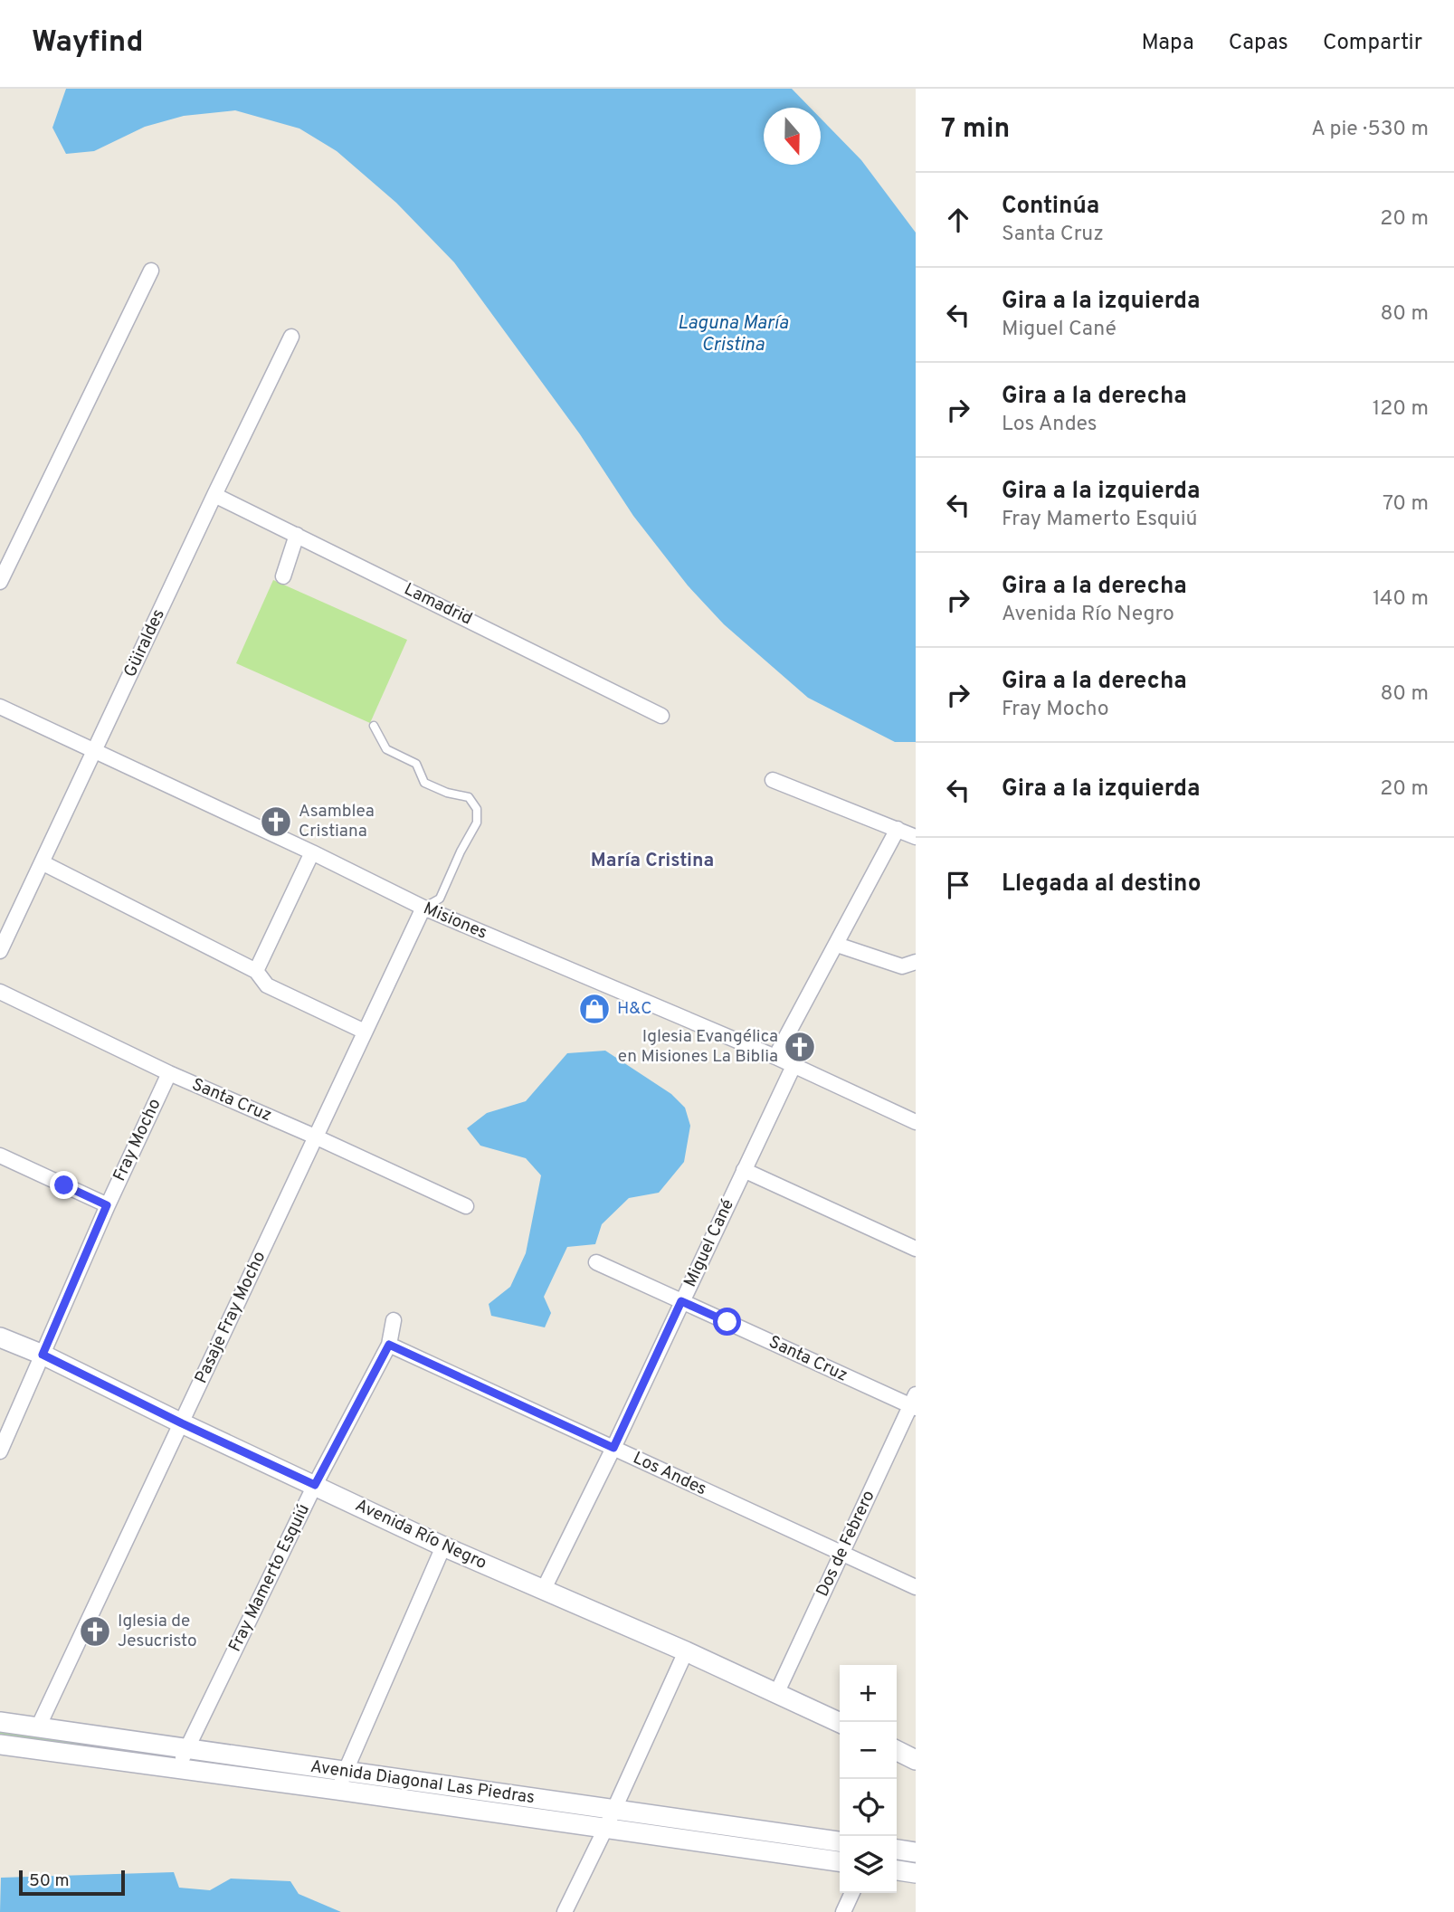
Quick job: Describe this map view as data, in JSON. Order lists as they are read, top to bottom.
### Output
{
  "streets": {
    "street": [
      "Lamadrid",
      "Güiraldes",
      "Misiones",
      "Santa Cruz",
      "Fray Mocho",
      "Miguel Cané",
      "Pasaje Fray Mocho",
      "Los Andes",
      "Avenida Río Negro",
      "Dos de Febrero",
      "Fray Mamerto Esquiú",
      "Avenida Diagonal Las Piedras"
    ]
  },
  "crossings": [
    ["Lamadrid", "Güiraldes"],
    ["Güiraldes", "Misiones"],
    ["Misiones", "Miguel Cané"],
    ["Misiones", "Pasaje Fray Mocho"],
    ["Santa Cruz", "Fray Mocho"],
    ["Santa Cruz", "Miguel Cané"],
    ["Santa Cruz", "Pasaje Fray Mocho"],
    ["Santa Cruz", "Dos de Febrero"],
    ["Fray Mocho", "Avenida Río Negro"],
    ["Miguel Cané", "Los Andes"],
    ["Miguel Cané", "Avenida Río Negro"],
    ["Pasaje Fray Mocho", "Avenida Río Negro"],
    ["Pasaje Fray Mocho", "Avenida Diagonal Las Piedras"],
    ["Los Andes", "Dos de Febrero"],
    ["Los Andes", "Fray Mamerto Esquiú"],
    ["Avenida Río Negro", "Dos de Febrero"],
    ["Avenida Río Negro", "Fray Mamerto Esquiú"],
    ["Fray Mamerto Esquiú", "Avenida Diagonal Las Piedras"]
  ],
  "districts": ["María Cristina"],
  "water": ["Laguna María Cristina"],
  "places": {
    "church": ["Asamblea Cristiana", "Iglesia Evangélica en Misiones La Biblia", "Iglesia de Jesucristo"],
    "shop": ["H&C"]
  },
  "scale_bar": "50 m",
  "north": "bottom",
  "page": {
    "header": "Wayfind",
    "nav": ["Mapa", "Capas", "Compartir"],
    "heading": ["7 min", "A pie · 530 m"],
    "list": [
      ["Continúa", "Santa Cruz", "20 m"],
      ["Gira a la izquierda", "Miguel Cané", "80 m"],
      ["Gira a la derecha", "Los Andes", "120 m"],
      ["Gira a la izquierda", "Fray Mamerto Esquiú", "70 m"],
      ["Gira a la derecha", "Avenida Río Negro", "140 m"],
      ["Gira a la derecha", "Fray Mocho", "80 m"],
      ["Gira a la izquierda", "20 m"],
      "Llegada al destino"
    ],
    "map_buttons": ["+", "−"],
    "scale": "50 m"
  }
}
